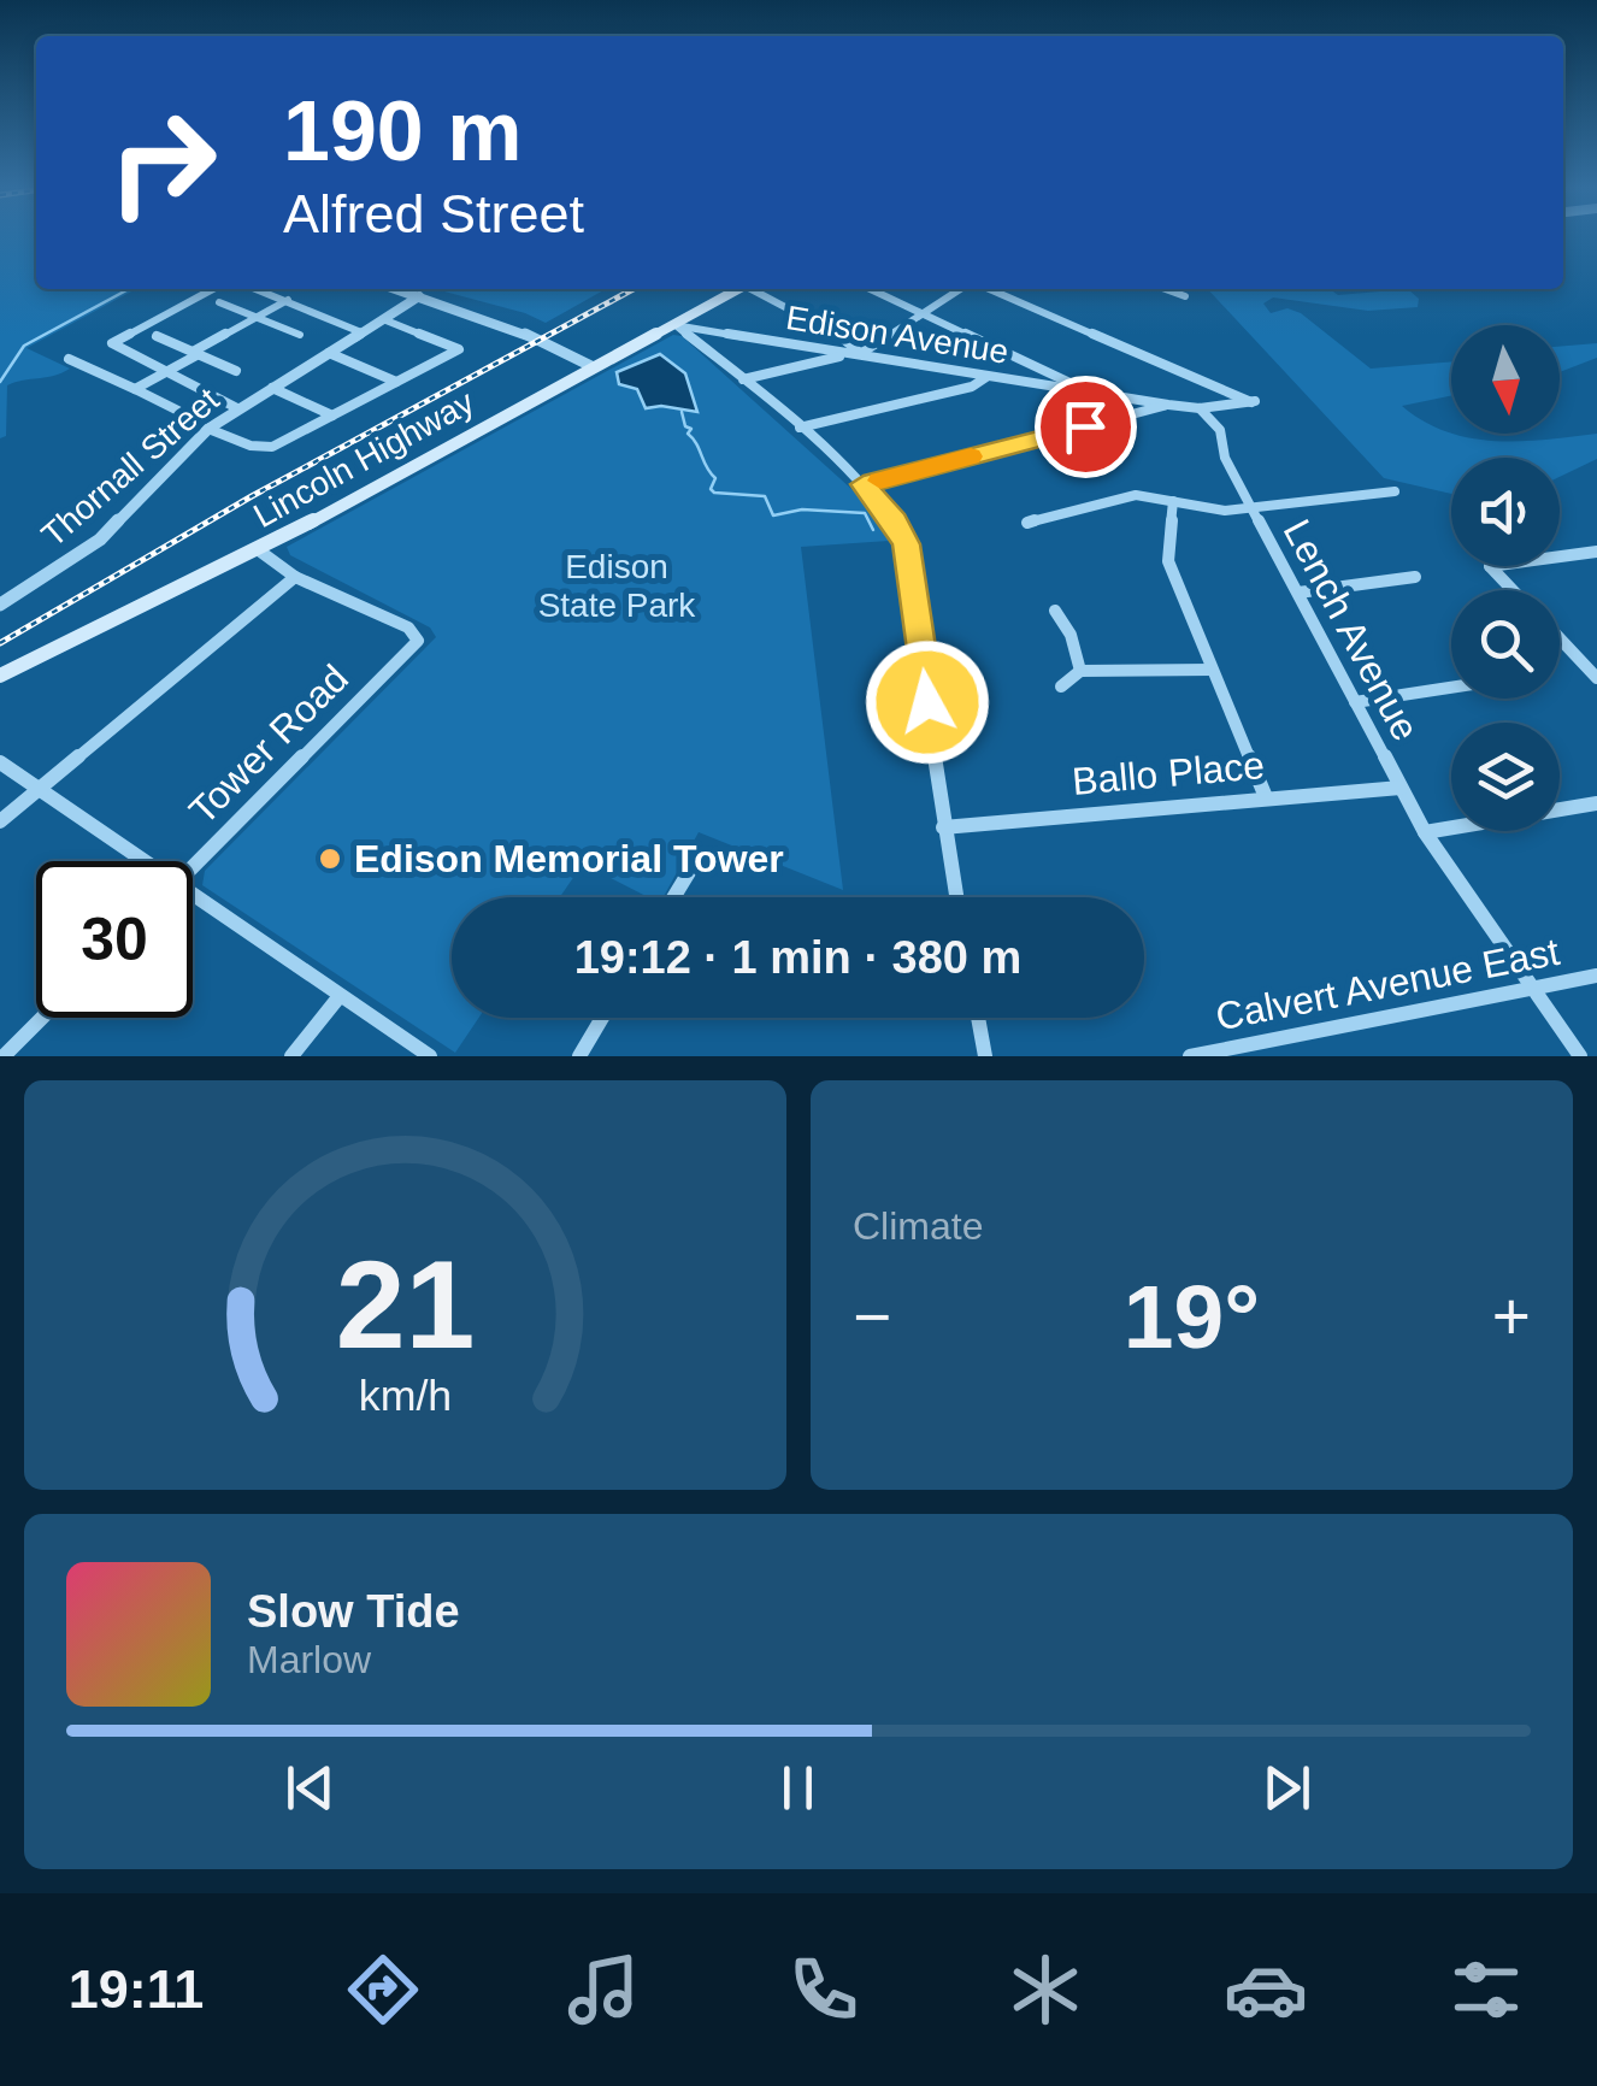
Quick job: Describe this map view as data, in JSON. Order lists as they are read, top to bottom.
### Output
{
  "streets": {
    "main road": ["Lincoln Highway"],
    "street": [
      "Edison Avenue",
      "Thornall Street",
      "Lench Avenue",
      "Tower Road",
      "Ballo Place",
      "Calvert Avenue East"
    ]
  },
  "crossings": [
    ["Edison Avenue", "Lincoln Highway"],
    ["Edison Avenue", "Lench Avenue"],
    ["Lench Avenue", "Ballo Place"],
    ["Lench Avenue", "Calvert Avenue East"]
  ],
  "parks": ["Edison State Park"],
  "places": ["Edison Memorial Tower"],
  "north": "bottom",
  "page": {
    "turn": ["190 m", "Alfred Street"],
    "limit": "30",
    "trip": "19:12 · 1 min · 380 m",
    "tile": "Climate",
    "heat": ["−", "19°", "+"],
    "song": ["Slow Tide", "Marlow"],
    "tabs": "19:11",
    "gauge": ["21", "km/h"]
  }
}
